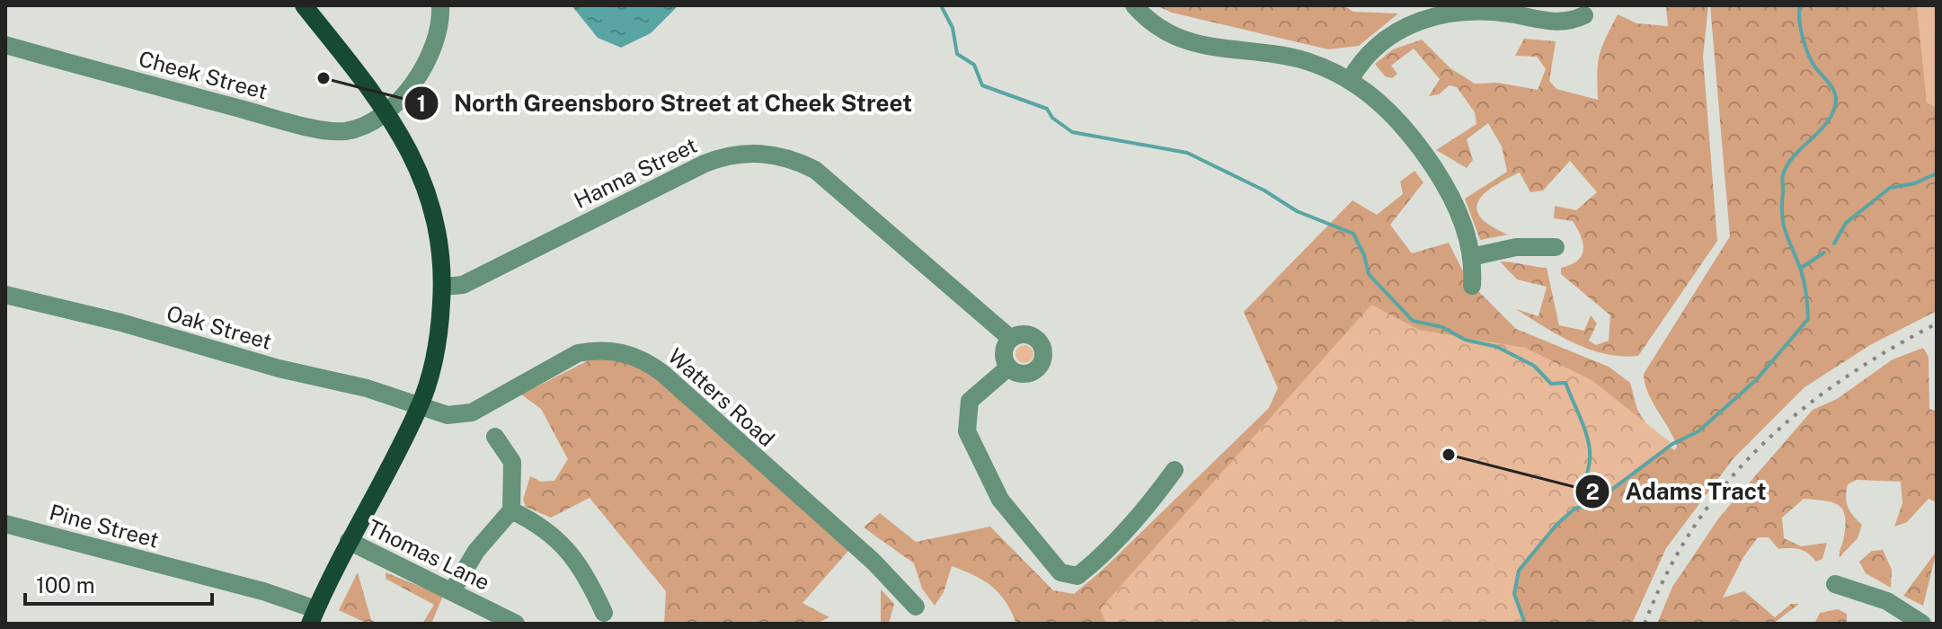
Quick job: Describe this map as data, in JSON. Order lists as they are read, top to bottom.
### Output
{
  "streets": {
    "street": [
      "Cheek Street",
      "Hanna Street",
      "Oak Street",
      "Watters Road",
      "Pine Street",
      "Thomas Lane"
    ]
  },
  "crossings": [
    ["Oak Street", "Watters Road"]
  ],
  "places": ["North Greensboro Street at Cheek Street", "Adams Tract"],
  "scale_bar": "100 m"
}
